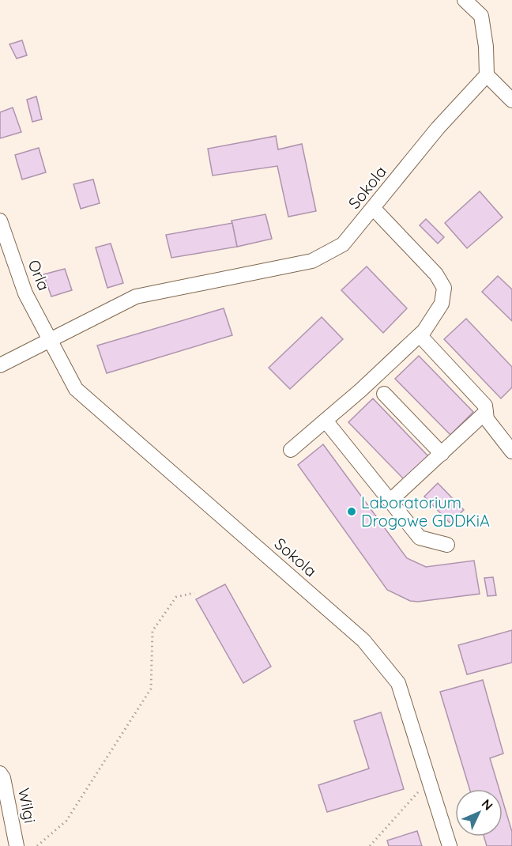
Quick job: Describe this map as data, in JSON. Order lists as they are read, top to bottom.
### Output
{
  "streets": {
    "street": ["Sokola", "Orla", "Wilgi"]
  },
  "crossings": [
    ["Sokola", "Orla"]
  ],
  "places": ["Laboratorium Drogowe GDDKiA"],
  "north": "top right"
}
